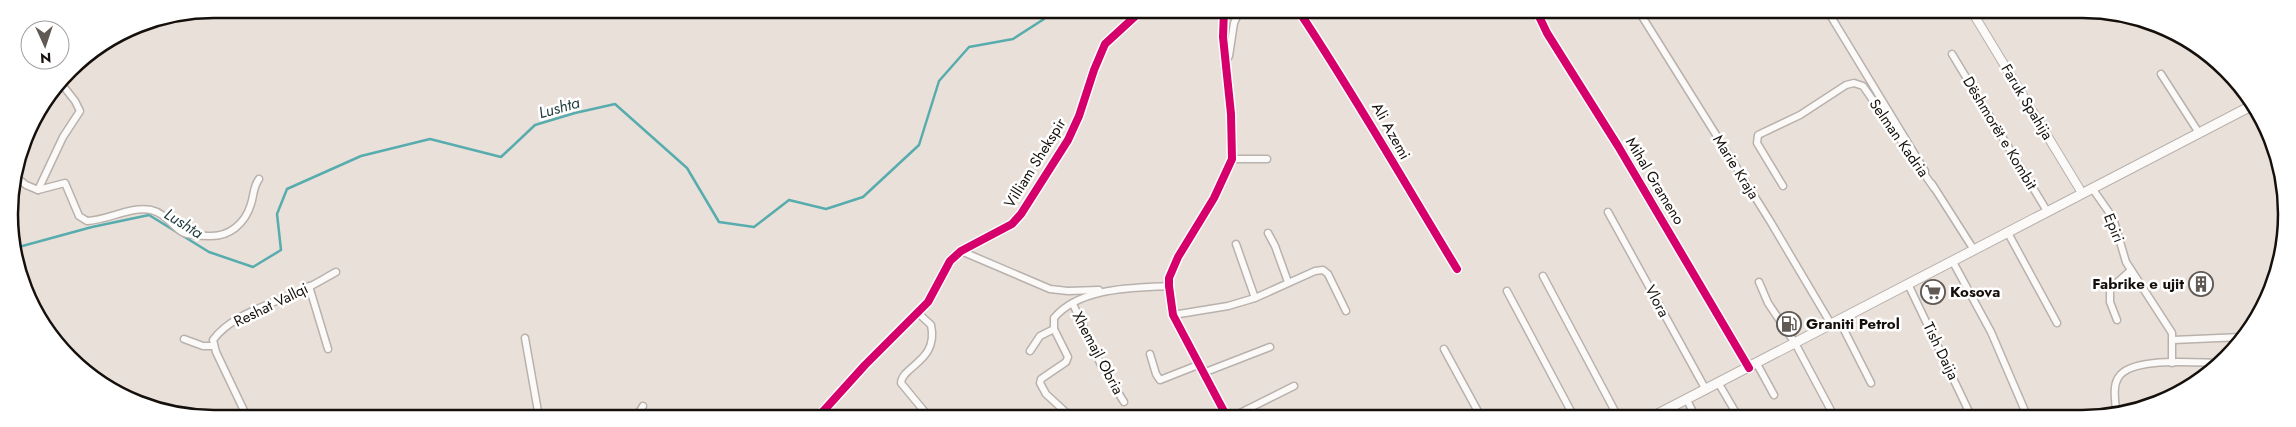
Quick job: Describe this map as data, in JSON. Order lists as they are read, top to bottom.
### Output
{
  "streets": {
    "street": [
      "Faruk Spahija",
      "Ali Azemi",
      "Dëshmorët e Kombit",
      "Selman Kadria",
      "Villiam Shekspir",
      "Marie Kraja",
      "Mihal Grameno",
      "Epiri",
      "Vlora",
      "Reshat Vallqi",
      "Tish Daija",
      "Xhemajl Obria"
    ]
  },
  "water": ["Lushta"],
  "places": {
    "building": ["Fabrike e ujit"],
    "supermarket": ["Kosova"],
    "fuel station": ["Graniti Petrol"]
  },
  "north": "bottom"
}
